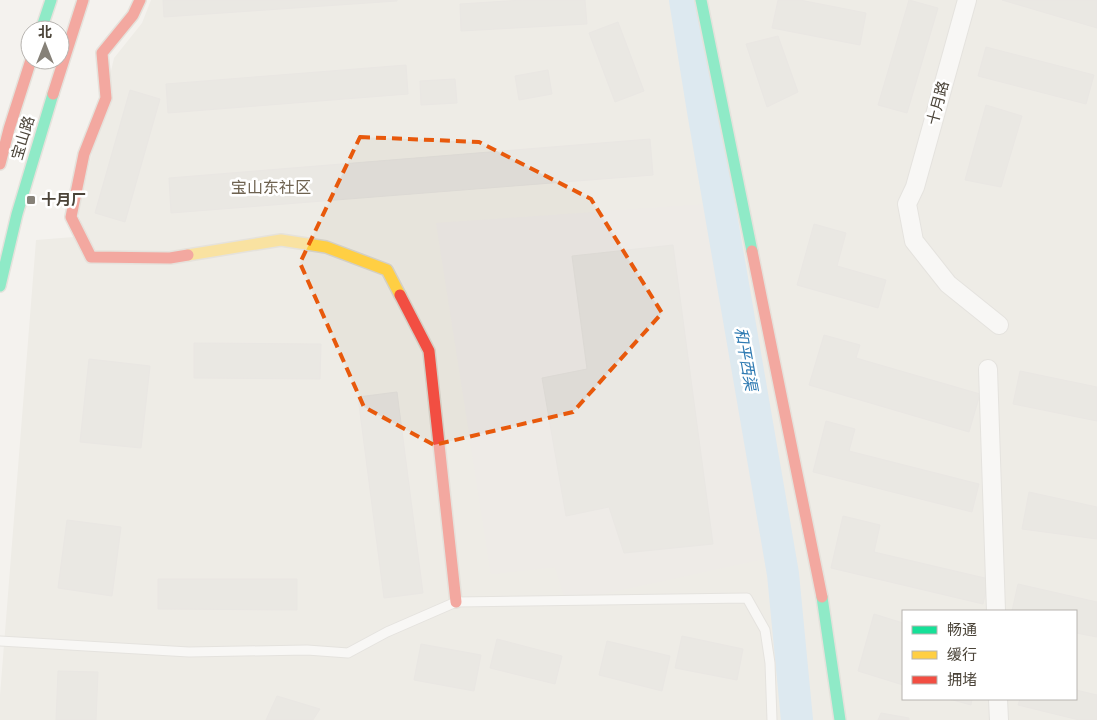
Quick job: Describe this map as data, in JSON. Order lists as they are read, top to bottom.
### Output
{
  "streets": {
    "street": ["十月路", "宝山路"]
  },
  "districts": ["宝山东社区"],
  "water": ["和平西渠"],
  "places": {
    "transit": ["十月厂"]
  },
  "legend": ["畅通", "缓行", "拥堵"],
  "north": "top"
}
